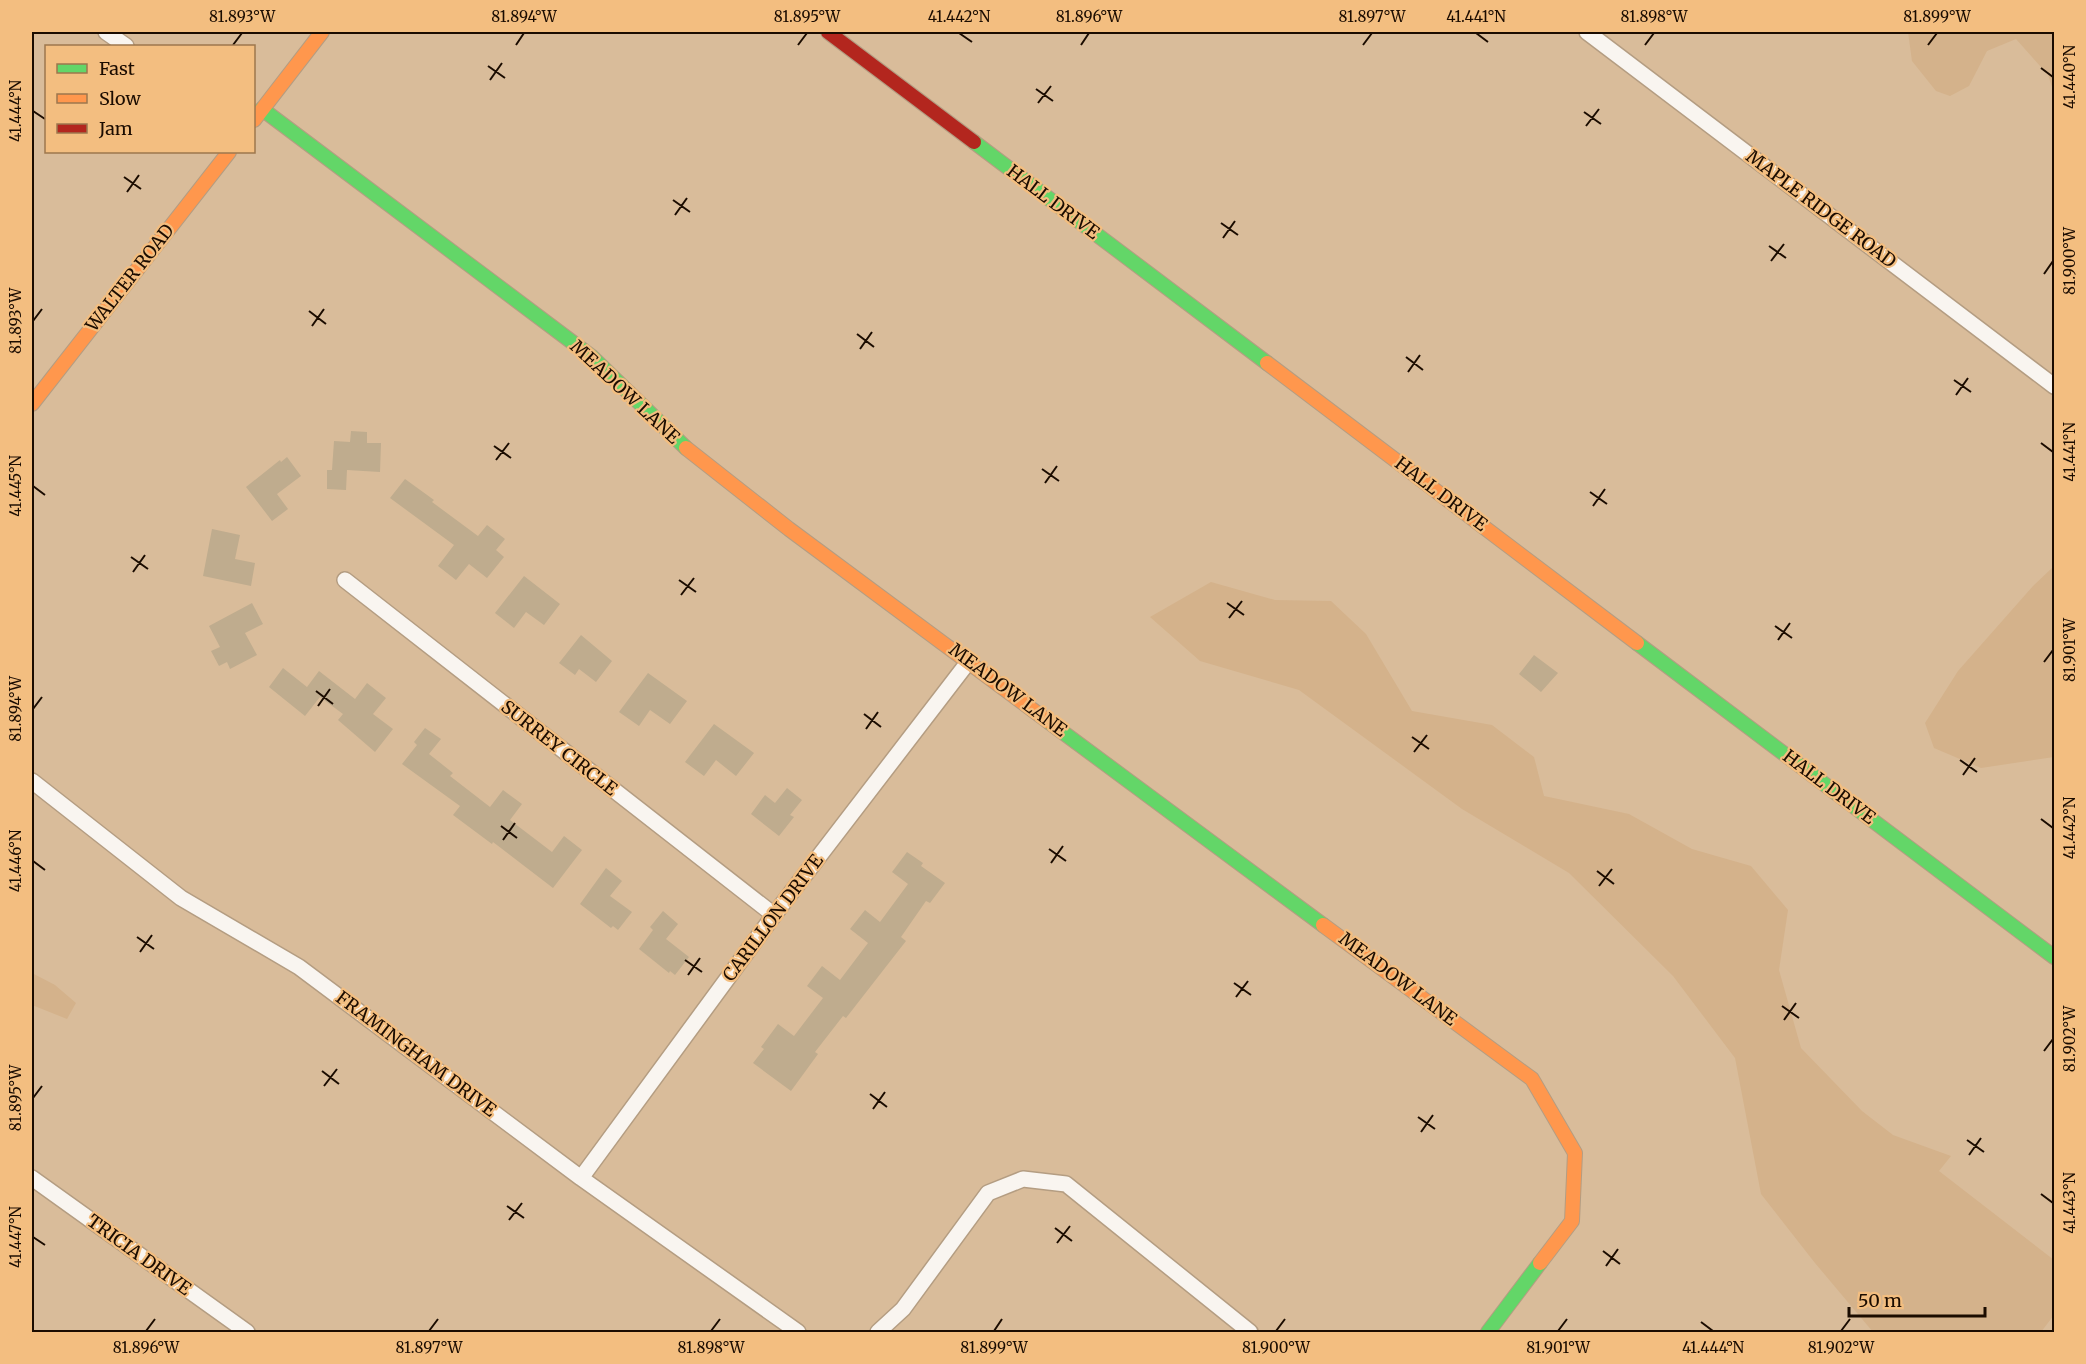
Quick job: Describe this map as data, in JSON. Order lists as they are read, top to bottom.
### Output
{
  "streets": {
    "street": [
      "HALL DRIVE",
      "MAPLE RIDGE ROAD",
      "WALTER ROAD",
      "MEADOW LANE",
      "SURREY CIRCLE",
      "CARILLON DRIVE",
      "FRAMINGHAM DRIVE",
      "TRICIA DRIVE"
    ]
  },
  "crossings": [
    ["MEADOW LANE", "CARILLON DRIVE"],
    ["SURREY CIRCLE", "CARILLON DRIVE"],
    ["CARILLON DRIVE", "FRAMINGHAM DRIVE"]
  ],
  "legend": ["Fast", "Slow", "Jam"],
  "scale_bar": "50 m",
  "coordinates": [
    "81.893°W",
    "81.894°W",
    "81.895°W",
    "41.442°N",
    "81.896°W",
    "81.897°W",
    "41.441°N",
    "81.898°W",
    "81.899°W",
    "41.440°N",
    "41.444°N",
    "81.900°W",
    "41.445°N",
    "81.901°W",
    "41.446°N",
    "81.902°W",
    "41.443°N",
    "41.447°N"
  ]
}
